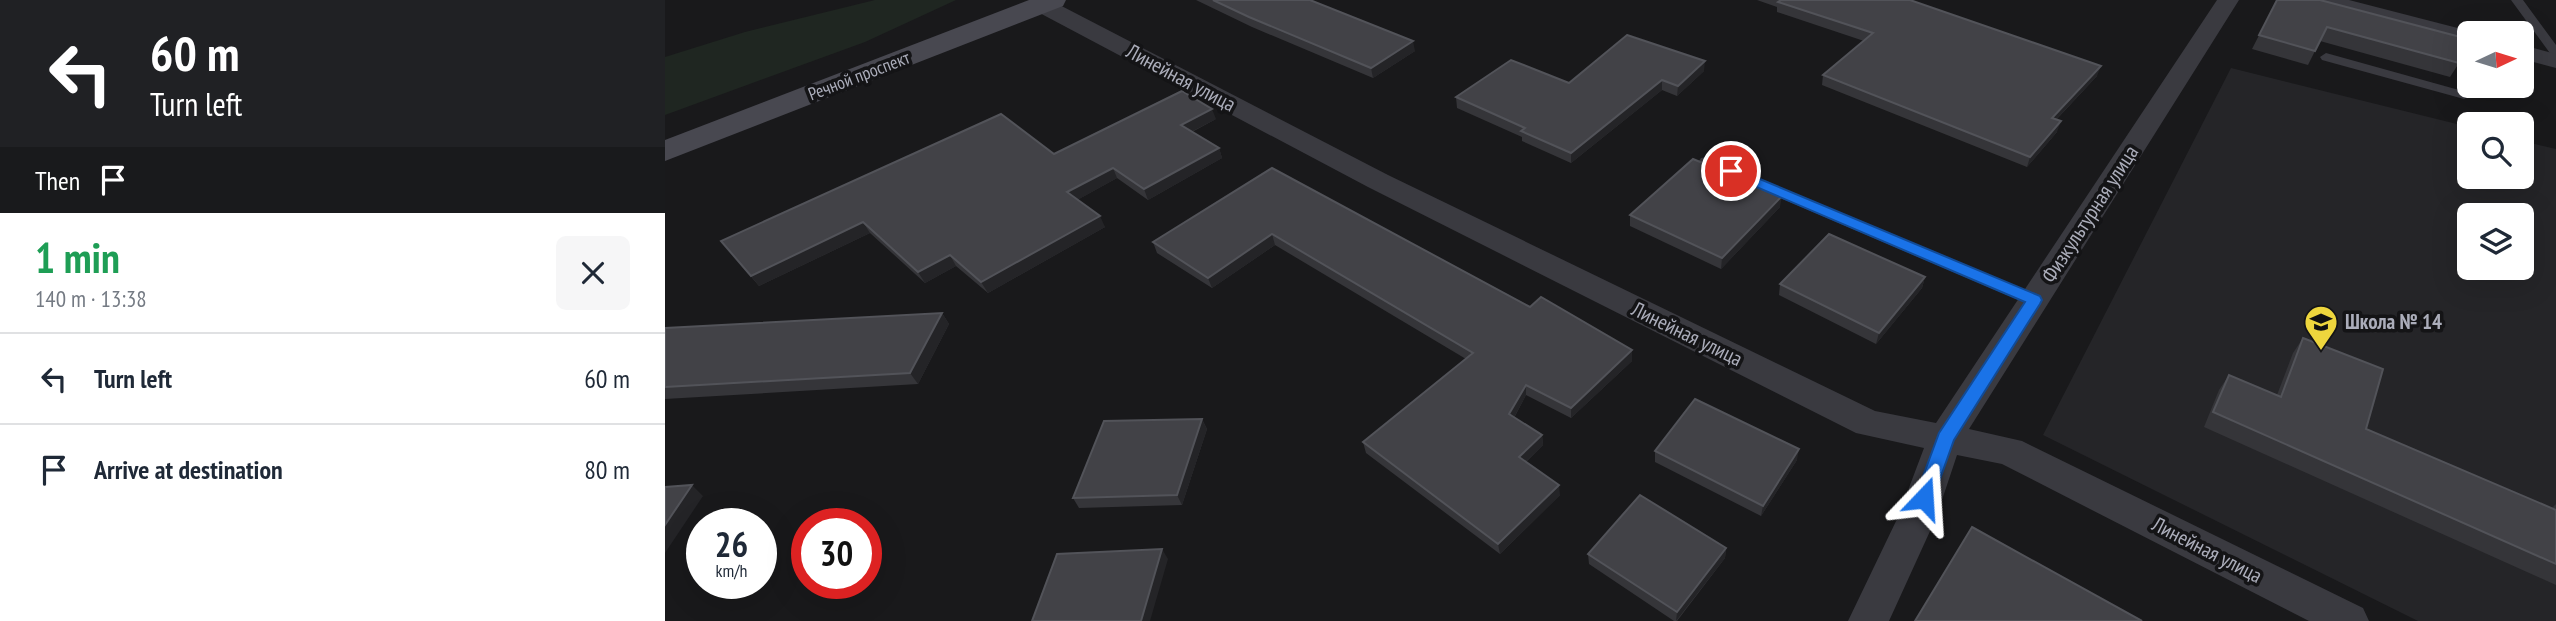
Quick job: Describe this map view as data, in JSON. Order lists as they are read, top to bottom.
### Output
{
  "streets": {
    "street": ["Речной проспект", "Линейная улица", "Физкультурная улица"]
  },
  "crossings": [
    ["Речной проспект", "Линейная улица"],
    ["Линейная улица", "Физкультурная улица"]
  ],
  "places": {
    "school or university": ["Школа № 14"]
  },
  "north": "right",
  "page": {
    "turn": ["60 m", "Turn left"],
    "then": "Then",
    "heading": ["1 min", "140 m · 13:38"],
    "list": [
      {
        "name": "Turn left",
        "value": "60 m"
      },
      {
        "name": "Arrive at destination",
        "value": "80 m"
      }
    ],
    "speed": "26 km/h",
    "limit": "30"
  }
}
